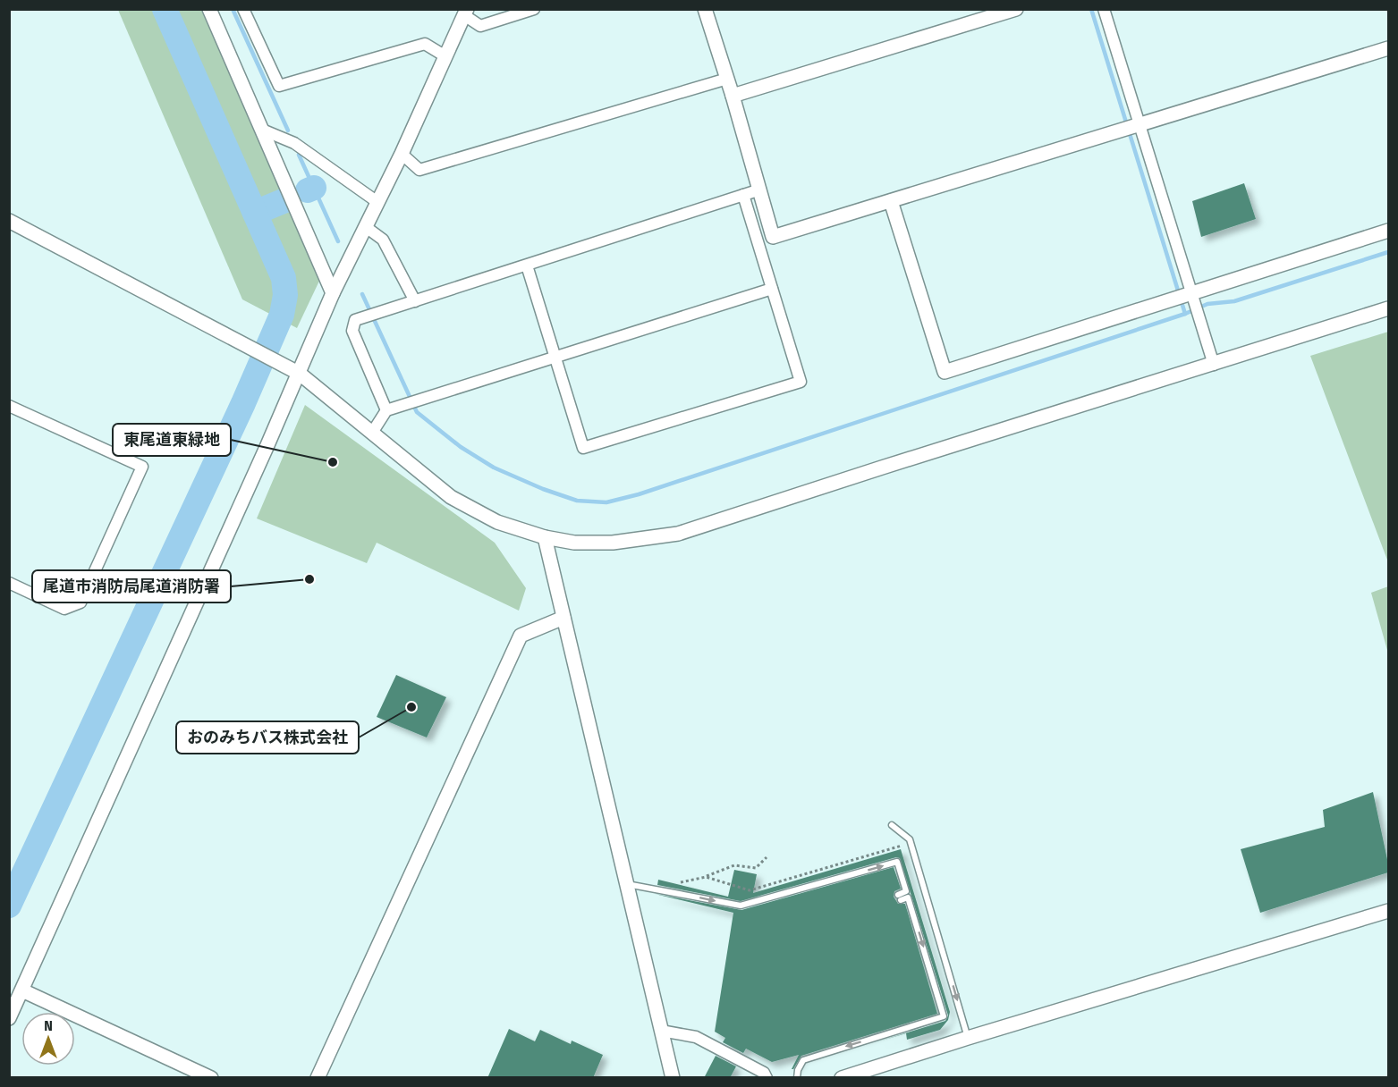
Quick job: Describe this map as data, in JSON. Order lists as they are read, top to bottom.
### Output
{
  "places": ["東尾道東緑地", "尾道市消防局尾道消防署", "おのみちバス株式会社"],
  "north": "top"
}
